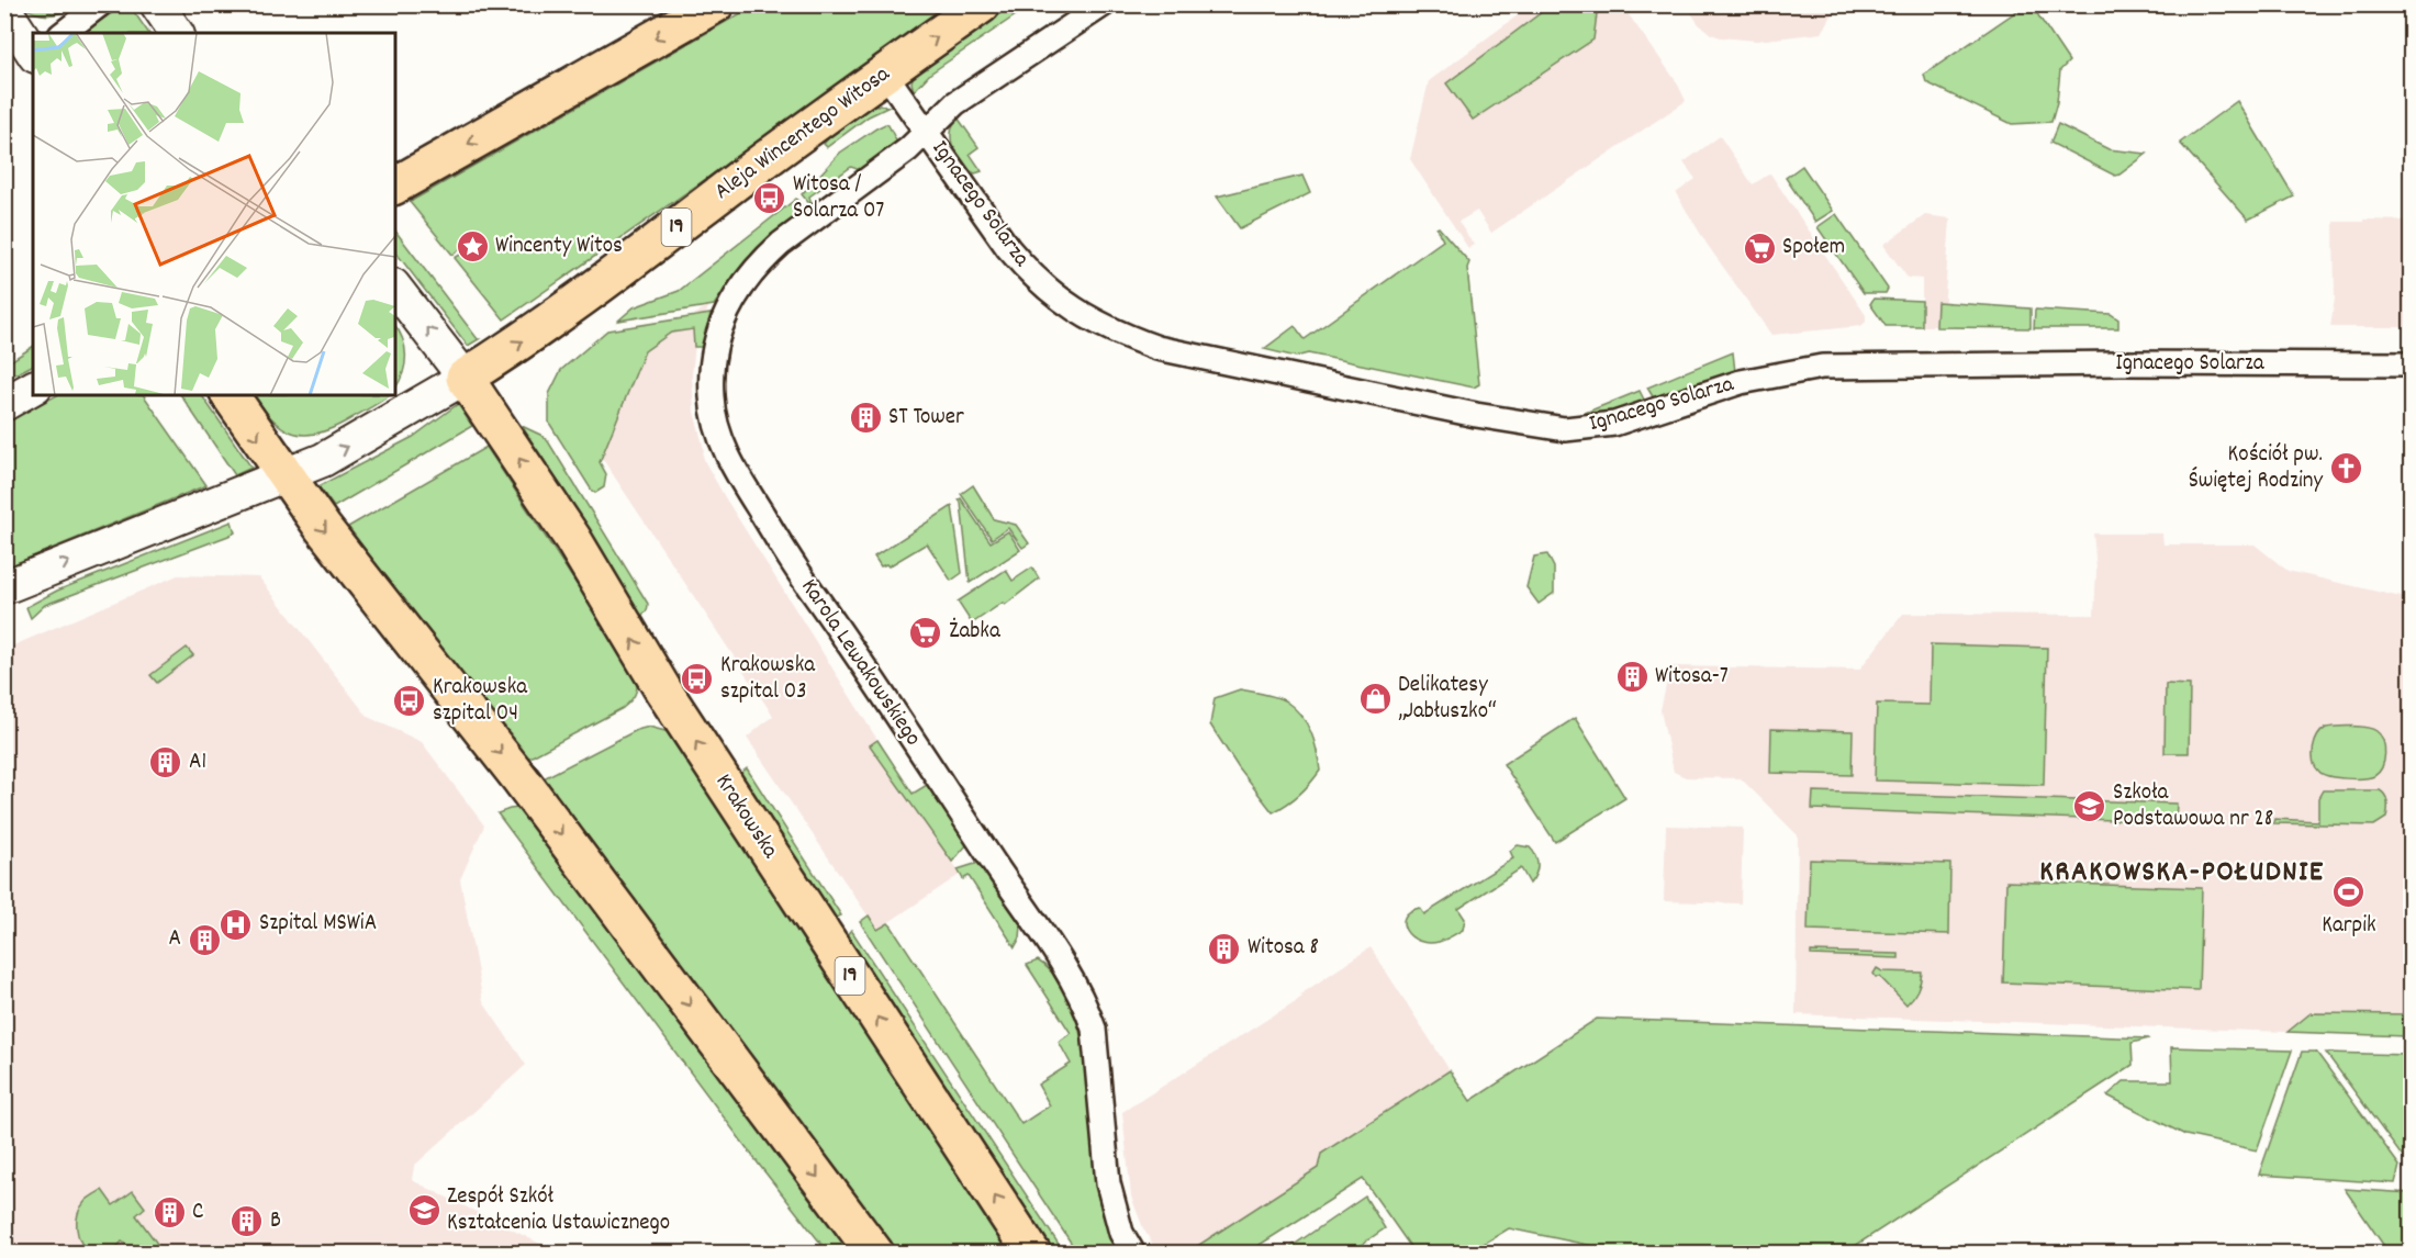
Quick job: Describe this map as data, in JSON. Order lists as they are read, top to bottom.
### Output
{
  "streets": {
    "main road": ["Aleja Wincentego Witosa", "19", "Krakowska"],
    "street": ["Ignacego Solarza", "Karola Lewakowskiego"]
  },
  "crossings": [
    ["Aleja Wincentego Witosa", "Ignacego Solarza"],
    ["Aleja Wincentego Witosa", "Krakowska"],
    ["Ignacego Solarza", "Karola Lewakowskiego"]
  ],
  "districts": ["KRAKOWSKA-POŁUDNIE"],
  "places": {
    "bus stop": ["Witosa / Solarza 07", "Krakowska szpital 03", "Krakowska szpital 04"],
    "place": ["Wincenty Witos"],
    "supermarket": ["Społem", "Żabka"],
    "building": [
      "ST Tower",
      "Witosa-7",
      "A1",
      "A",
      "Witosa 8",
      "C",
      "B"
    ],
    "church": ["Kościół pw. Świętej Rodziny"],
    "shop": ["Delikatesy „Jabłuszko“"],
    "school or university": ["Szkoła Podstawowa nr 28", "Zespół Szkół Kształcenia Ustawicznego"],
    "sports": ["Karpik"],
    "hospital": ["Szpital MSWiA"]
  }
}
